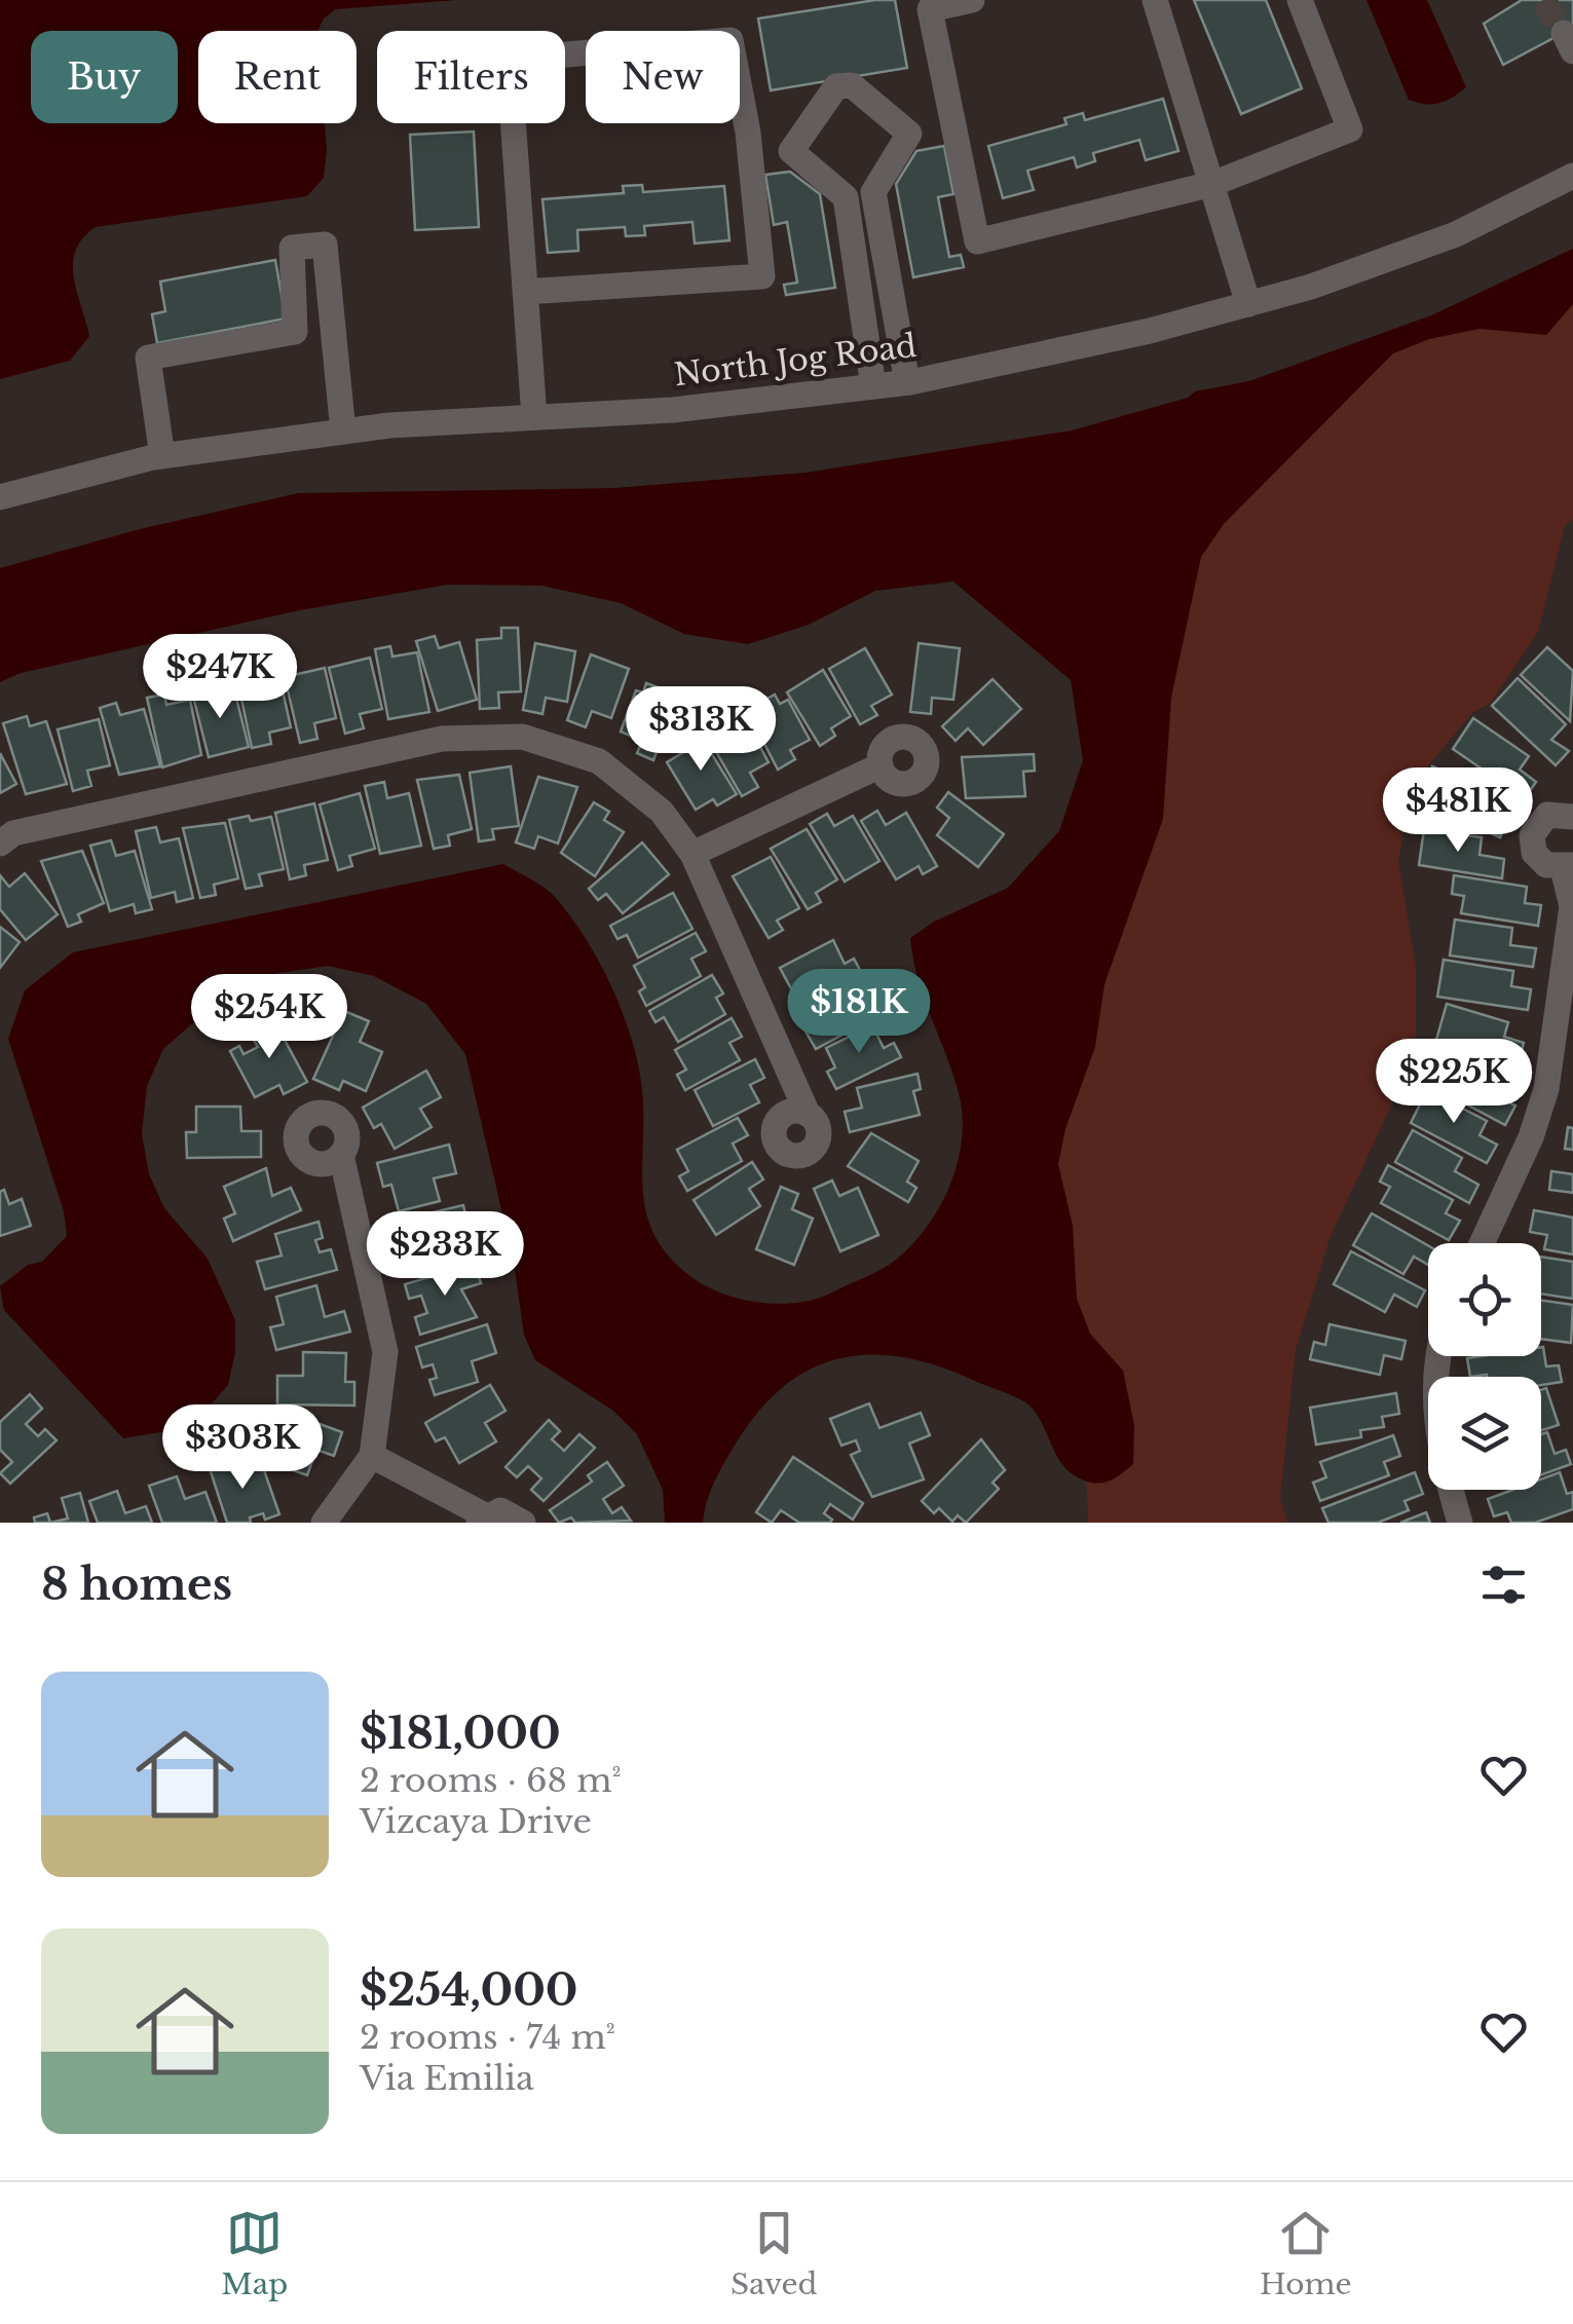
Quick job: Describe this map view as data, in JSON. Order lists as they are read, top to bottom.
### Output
{
  "streets": {
    "street": ["North Jog Road"]
  },
  "page": {
    "chip": [
      "Buy",
      "Rent",
      "Filters",
      "New"
    ],
    "price": [
      "$247K",
      "$313K",
      "$481K",
      "$181K",
      "$254K",
      "$225K",
      "$233K",
      "$303K"
    ],
    "heading": "8 homes",
    "list": [
      {
        "name": "$181,000",
        "note": "2 rooms · 68 m² · Vizcaya Drive"
      },
      {
        "name": "$254,000",
        "note": "2 rooms · 74 m² · Via Emilia"
      }
    ],
    "tabs": ["Map", "Saved", "Home"]
  }
}
